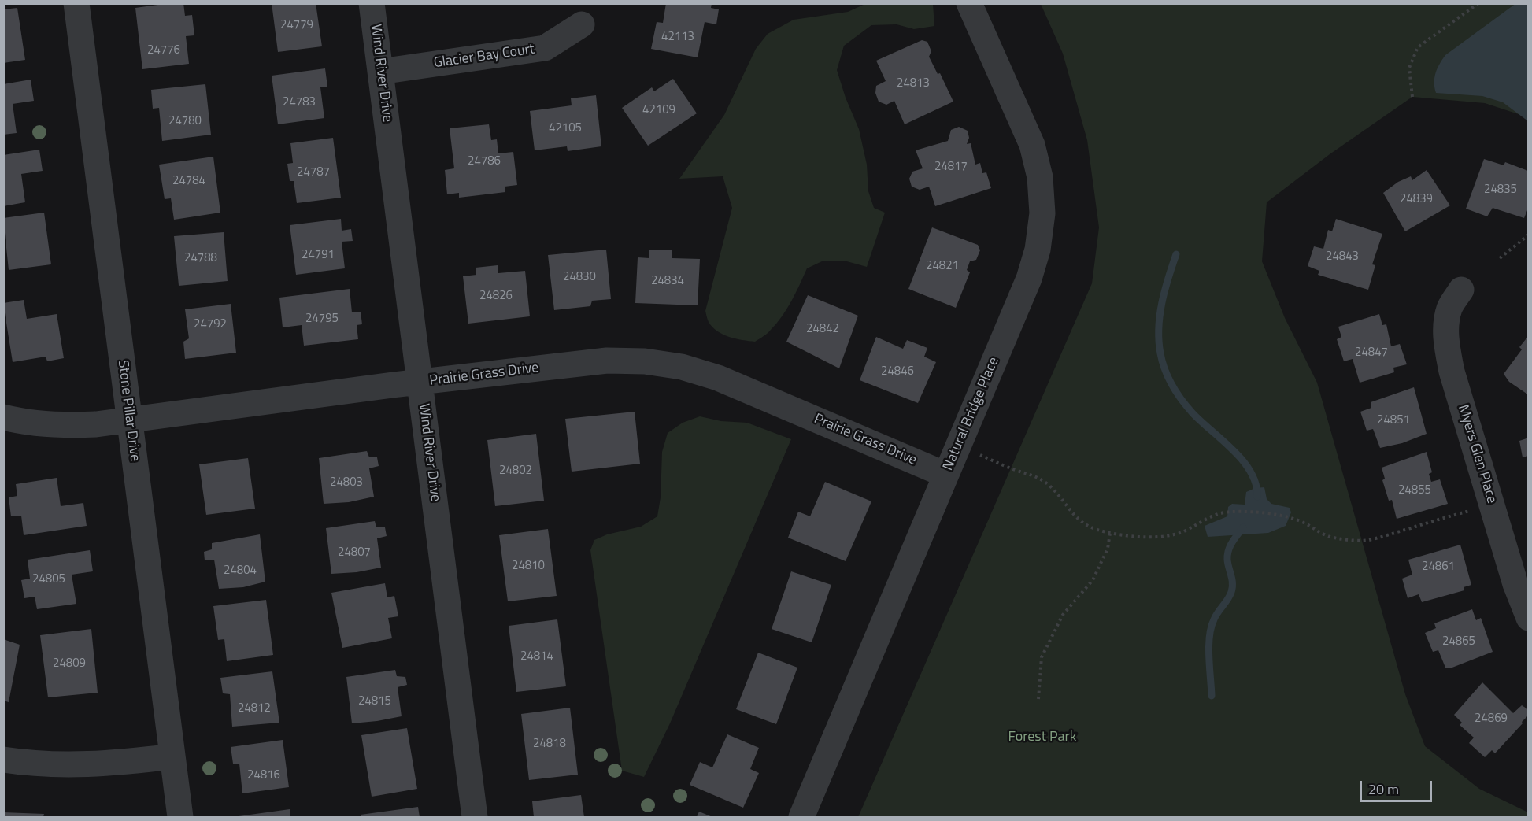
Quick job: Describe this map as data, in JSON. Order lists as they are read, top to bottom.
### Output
{
  "streets": {
    "street": [
      "Glacier Bay Court",
      "Wind River Drive",
      "Prairie Grass Drive",
      "Stone Pillar Drive",
      "Natural Bridge Place",
      "Myers Glen Place"
    ]
  },
  "crossings": [
    ["Glacier Bay Court", "Wind River Drive"],
    ["Wind River Drive", "Prairie Grass Drive"],
    ["Prairie Grass Drive", "Stone Pillar Drive"],
    ["Prairie Grass Drive", "Natural Bridge Place"]
  ],
  "parks": ["Forest Park"],
  "house_numbers": [
    "24779",
    "42113",
    "24776",
    "24813",
    "24783",
    "42109",
    "24780",
    "42105",
    "24786",
    "24817",
    "24787",
    "24784",
    "24835",
    "24839",
    "24791",
    "24843",
    "24788",
    "24821",
    "24830",
    "24834",
    "24826",
    "24795",
    "24792",
    "24842",
    "24847",
    "24846",
    "24851",
    "24802",
    "24803",
    "24855",
    "24807",
    "24810",
    "24861",
    "24804",
    "24805",
    "24865",
    "24814",
    "24809",
    "24815",
    "24812",
    "24869",
    "24818",
    "24816"
  ],
  "scale_bar": "20 m"
}
